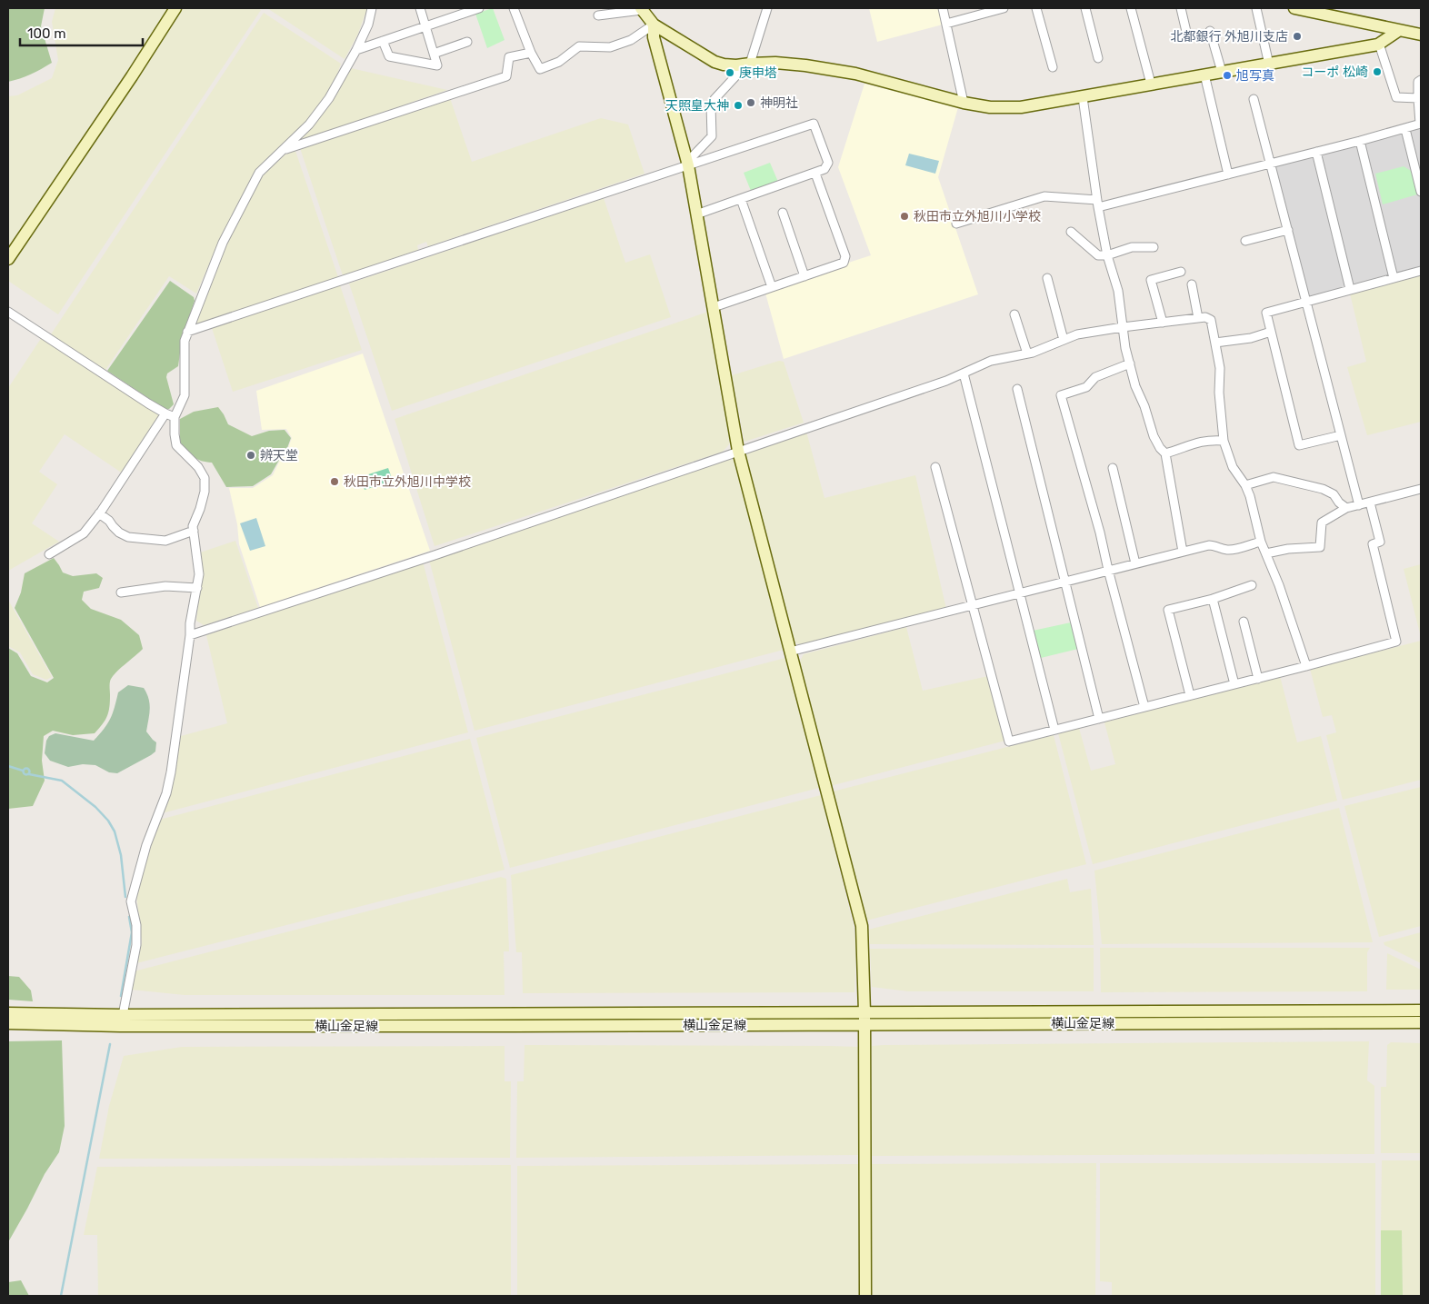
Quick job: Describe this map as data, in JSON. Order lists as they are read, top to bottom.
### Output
{
  "streets": {
    "street": ["横山金足線"]
  },
  "places": [
    "北都銀行 外旭川支店",
    "コーポ 松崎",
    "庚申塔",
    "旭写真",
    "神明社",
    "天照皇大神",
    "秋田市立外旭川小学校",
    "辨天堂",
    "秋田市立外旭川中学校"
  ],
  "scale_bar": "100 m"
}
